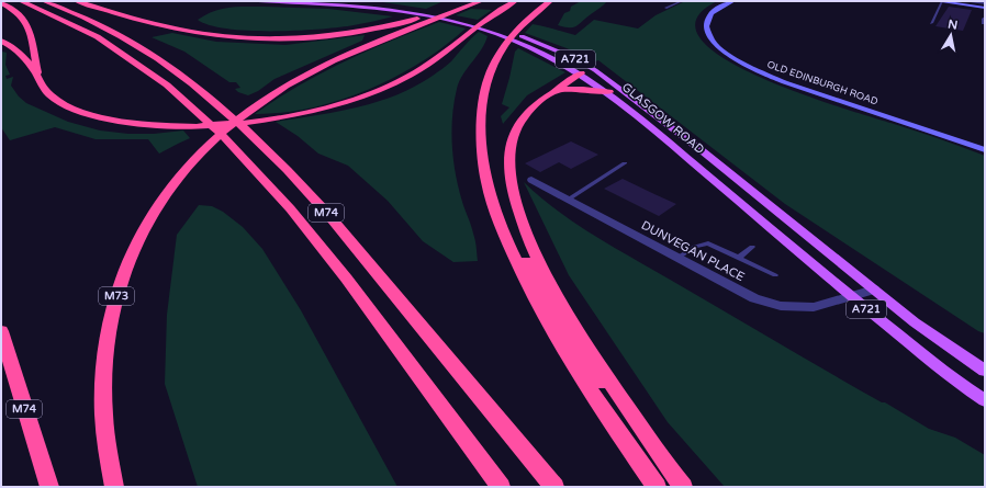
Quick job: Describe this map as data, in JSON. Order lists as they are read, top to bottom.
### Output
{
  "streets": {
    "highway": ["M74", "M73"],
    "main road": ["A721", "OLD EDINBURGH ROAD", "GLASGOW ROAD"],
    "street": ["DUNVEGAN PLACE"]
  },
  "crossings": [
    ["GLASGOW ROAD", "DUNVEGAN PLACE"]
  ],
  "north": "top"
}
